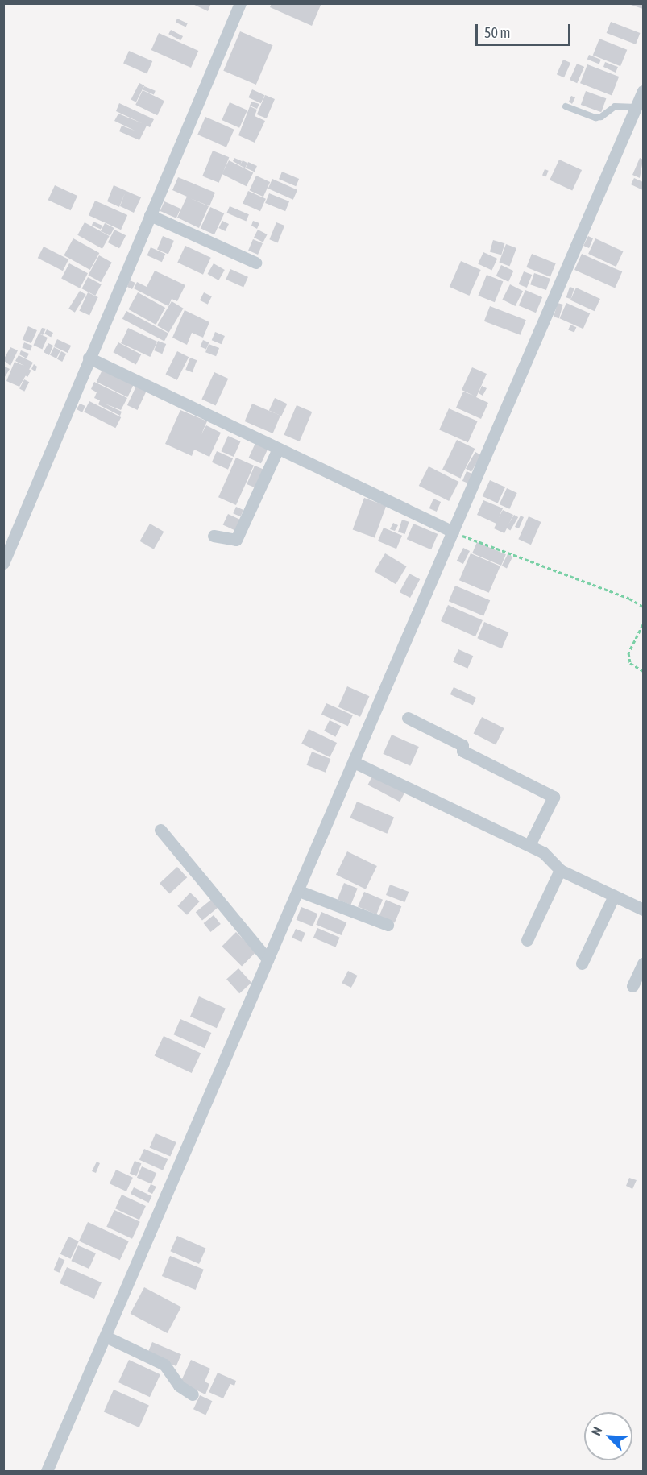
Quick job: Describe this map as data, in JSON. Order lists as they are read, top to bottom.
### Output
{
  "scale_bar": "50 m",
  "north": "top left"
}
